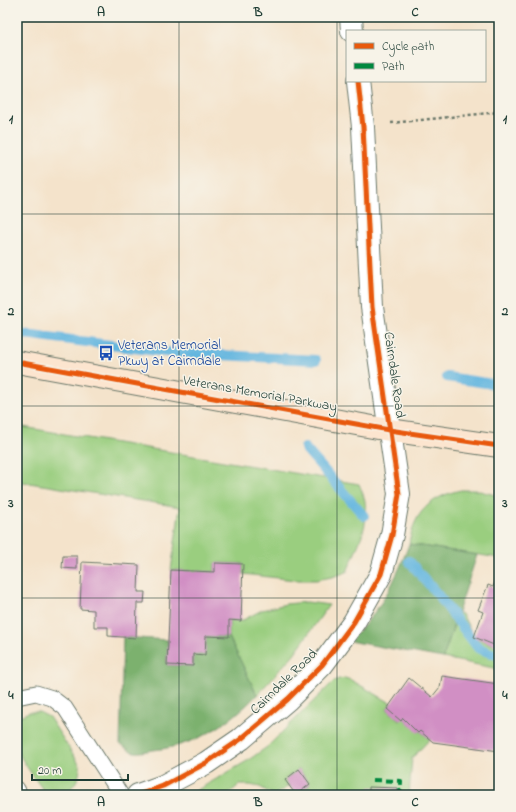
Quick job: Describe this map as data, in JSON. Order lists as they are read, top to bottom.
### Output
{
  "streets": {
    "main road": ["Veterans Memorial Parkway"],
    "street": ["Cairndale Road"]
  },
  "crossings": [
    ["Cairndale Road", "Veterans Memorial Parkway"]
  ],
  "places": {
    "bus stop": ["Veterans Memorial Pkwy at Cairndale"]
  },
  "legend": ["Cycle path", "Path"],
  "scale_bar": "20 m",
  "grid": {
    "columns": ["A", "B", "C"],
    "rows": [
      "1",
      "2",
      "3",
      "4"
    ]
  }
}
